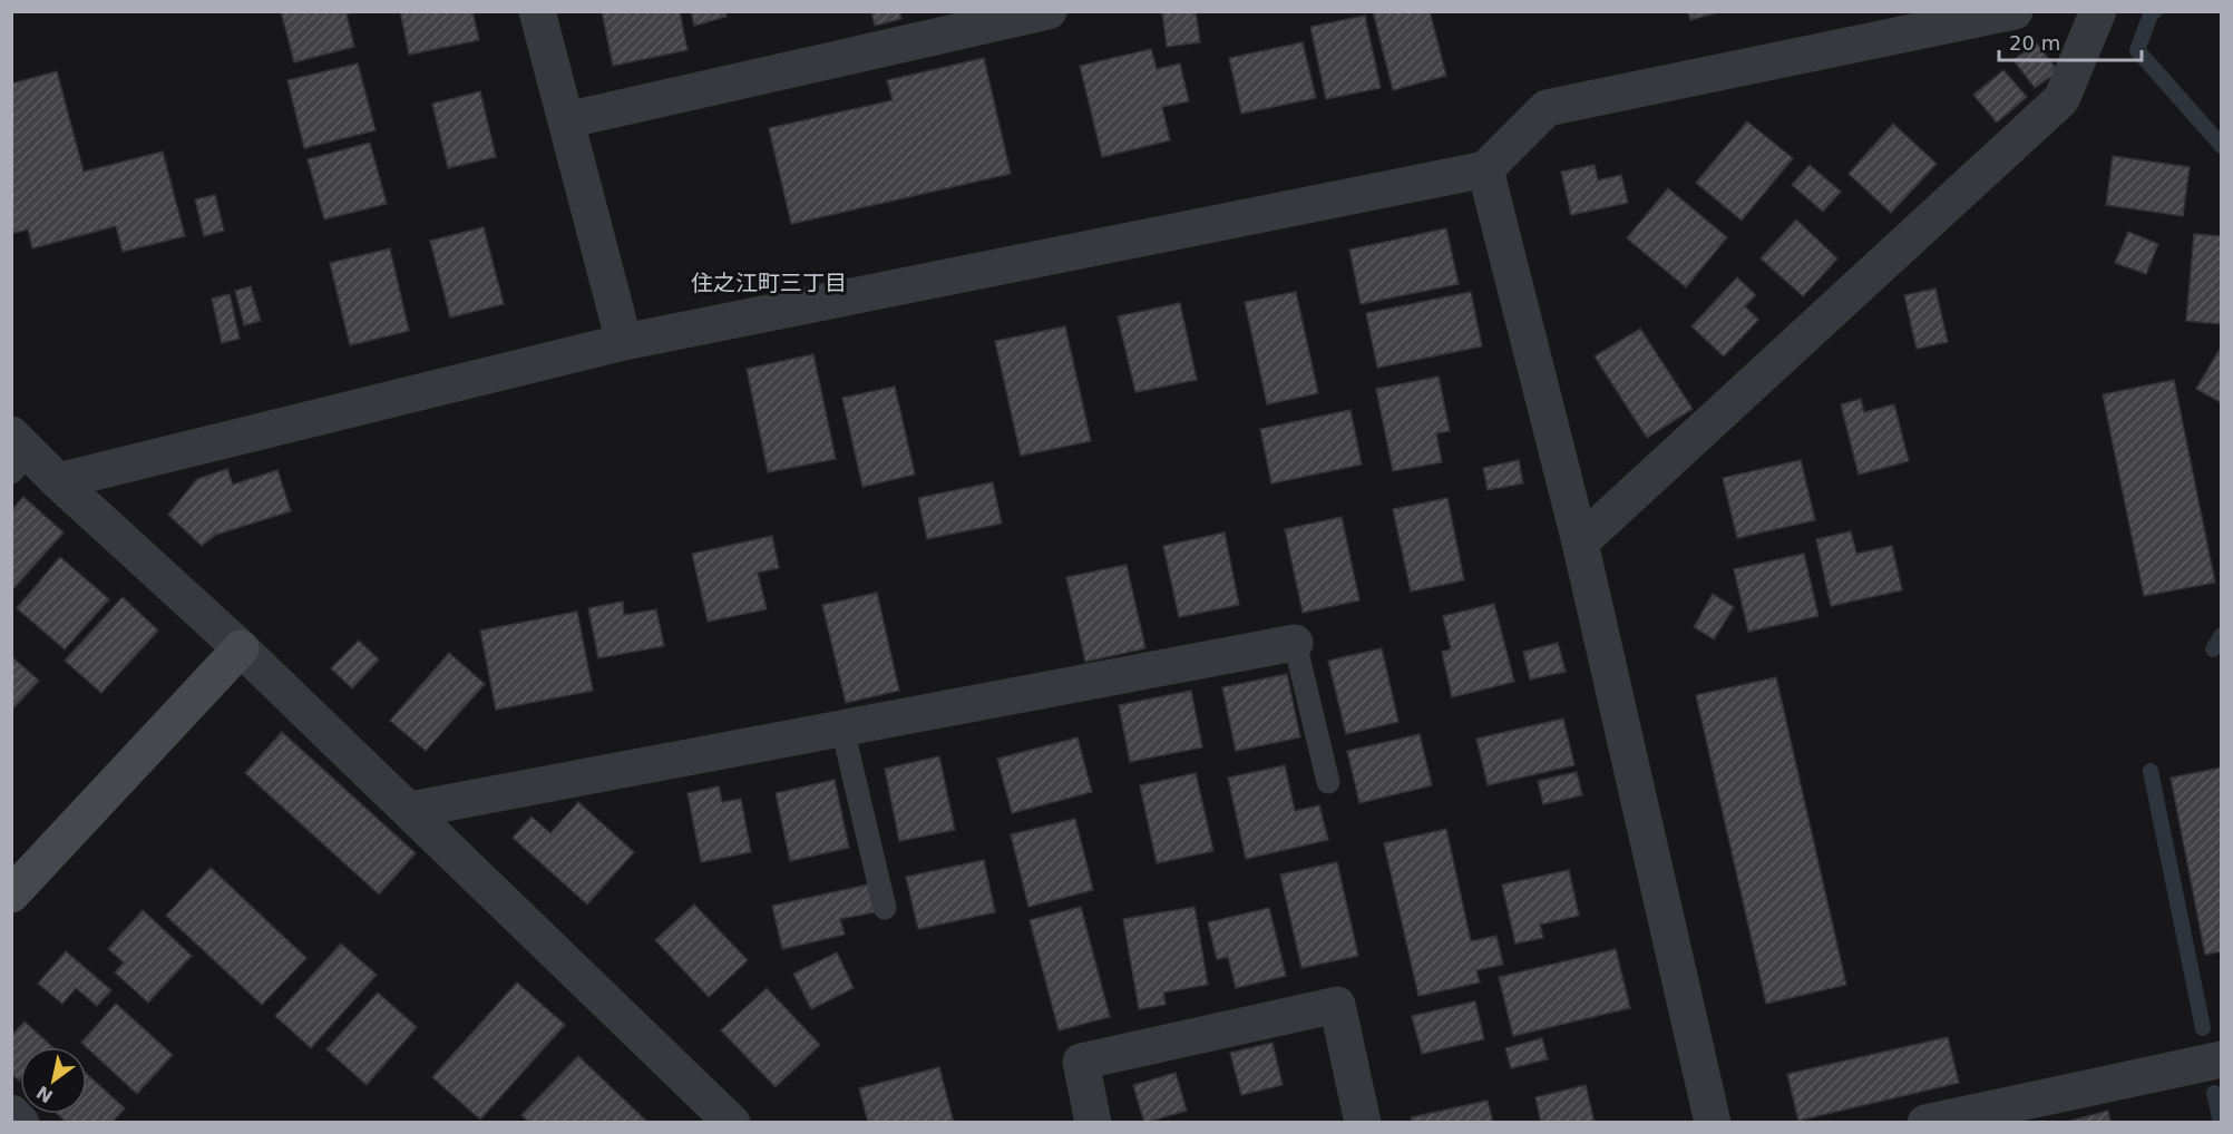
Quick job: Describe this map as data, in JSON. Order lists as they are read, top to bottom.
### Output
{
  "districts": ["住之江町三丁目"],
  "scale_bar": "20 m",
  "north": "bottom left"
}
